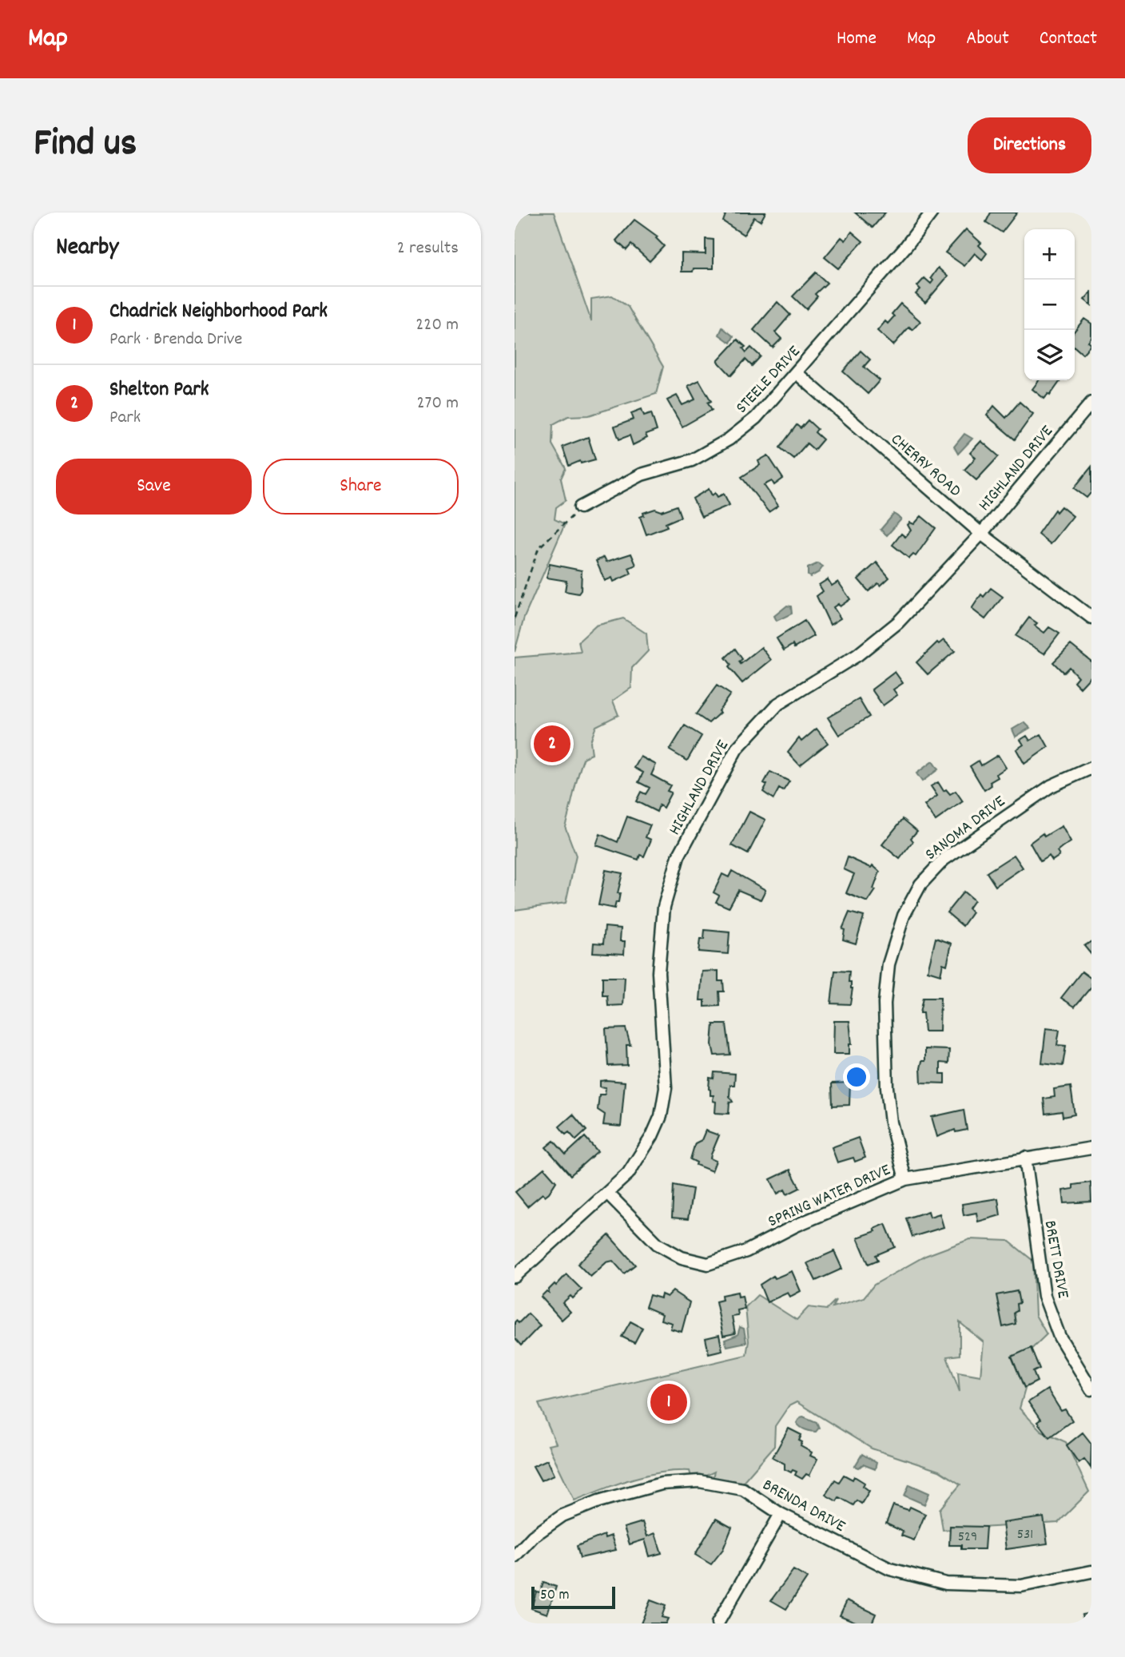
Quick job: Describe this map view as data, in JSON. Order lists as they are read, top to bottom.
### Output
{
  "streets": {
    "street": [
      "STEELE DRIVE",
      "CHERRY ROAD",
      "HIGHLAND DRIVE",
      "SANOMA DRIVE",
      "SPRING WATER DRIVE",
      "BRETT DRIVE",
      "BRENDA DRIVE"
    ]
  },
  "crossings": [
    ["STEELE DRIVE", "CHERRY ROAD"],
    ["CHERRY ROAD", "HIGHLAND DRIVE"],
    ["HIGHLAND DRIVE", "SPRING WATER DRIVE"],
    ["SANOMA DRIVE", "SPRING WATER DRIVE"],
    ["SPRING WATER DRIVE", "BRETT DRIVE"]
  ],
  "house_numbers": ["531", "529"],
  "scale_bar": "50 m",
  "page": {
    "header": "Map",
    "nav": [
      "Home",
      "Map",
      "About",
      "Contact"
    ],
    "title": "Find us",
    "buttons": [
      "Directions",
      ["Save", "Share"]
    ],
    "heading": ["Nearby", "2 results"],
    "map_buttons": ["+", "−"],
    "list": [
      {
        "mark": "1",
        "name": "Chadrick Neighborhood Park",
        "note": "Park · Brenda Drive",
        "value": "220 m"
      },
      {
        "mark": "2",
        "name": "Shelton Park",
        "note": "Park",
        "value": "270 m"
      }
    ],
    "pins": ["2", "1"],
    "scale": "50 m"
  }
}
